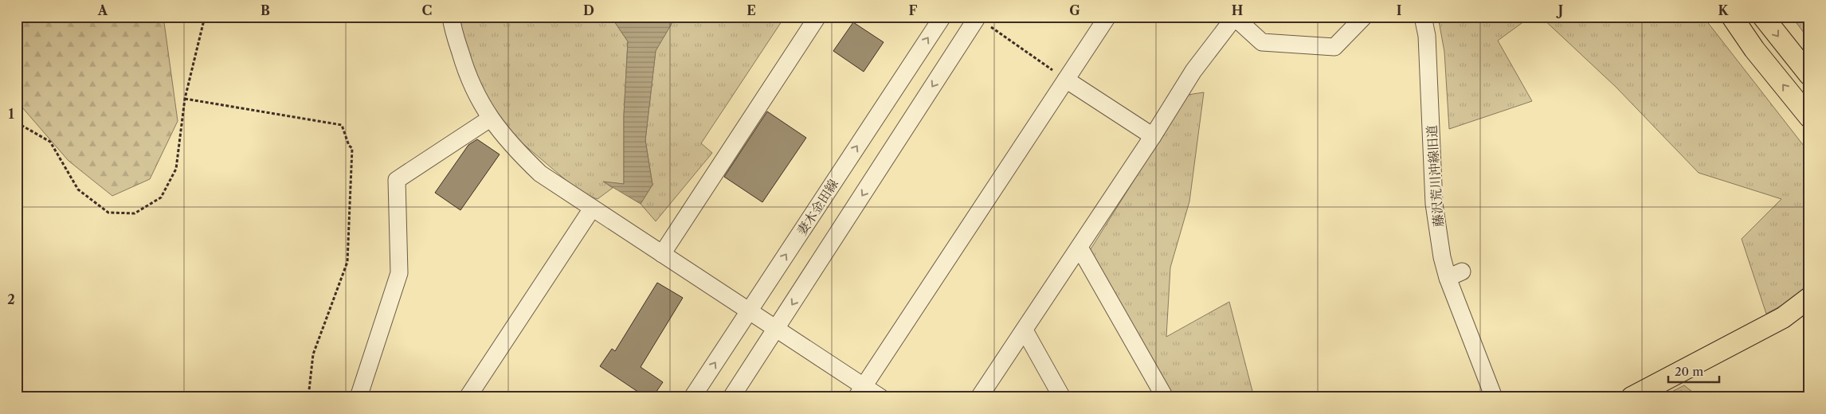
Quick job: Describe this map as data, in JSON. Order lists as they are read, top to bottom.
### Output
{
  "streets": {
    "street": ["藤沢荒川沖線旧道", "妻木金田線"]
  },
  "scale_bar": "20 m",
  "grid": {
    "columns": [
      "A",
      "B",
      "C",
      "D",
      "E",
      "F",
      "G",
      "H",
      "I",
      "J",
      "K"
    ],
    "rows": ["1", "2"]
  }
}
